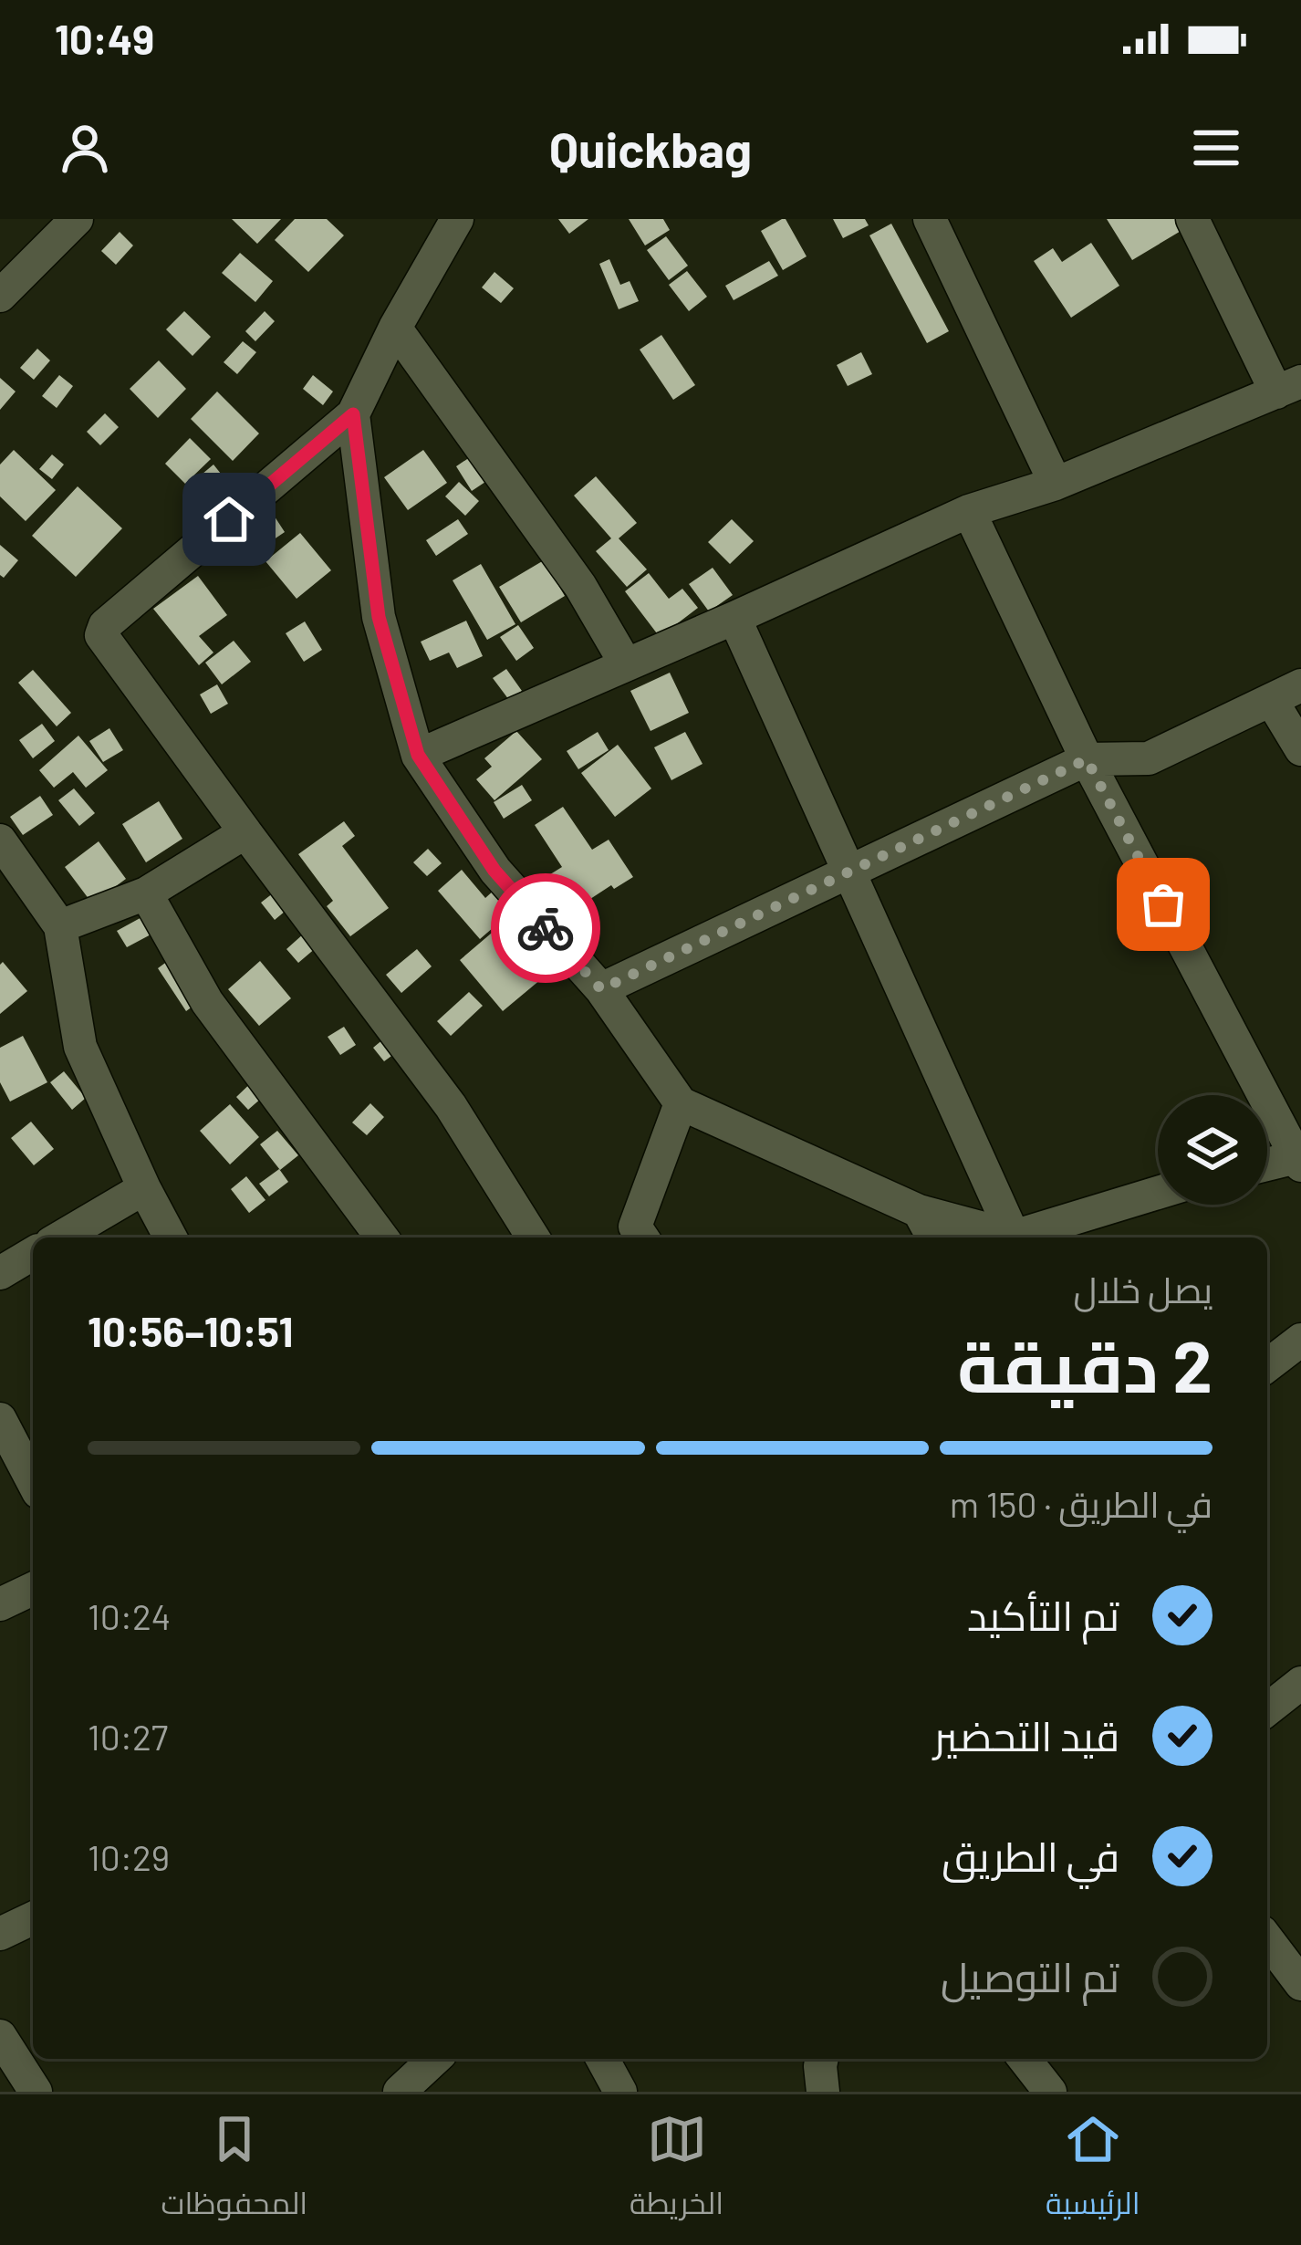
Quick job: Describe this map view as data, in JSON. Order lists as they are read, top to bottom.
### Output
{
  "page": {
    "status": "10:49",
    "header": "Quickbag",
    "heading": ["2 دقيقة", "يصل خلال", "10:51–10:56"],
    "bar": "في الطريق · 150 m",
    "list": [
      ["تم التأكيد", "10:24"],
      ["قيد التحضير", "10:27"],
      ["في الطريق", "10:29"],
      "تم التوصيل"
    ],
    "tabs": ["الرئيسية", "الخريطة", "المحفوظات"]
  }
}
